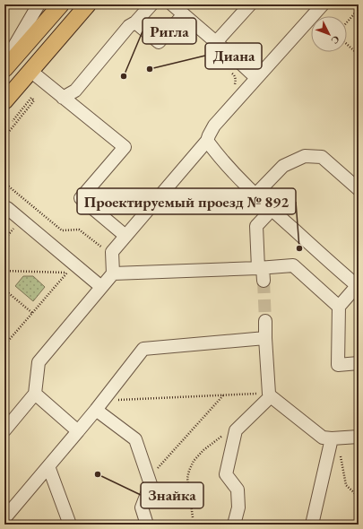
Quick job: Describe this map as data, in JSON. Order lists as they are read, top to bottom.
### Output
{
  "places": [
    "Диана",
    "Ригла",
    "Проектируемый проезд № 892",
    "Знайка"
  ],
  "north": "bottom right"
}
